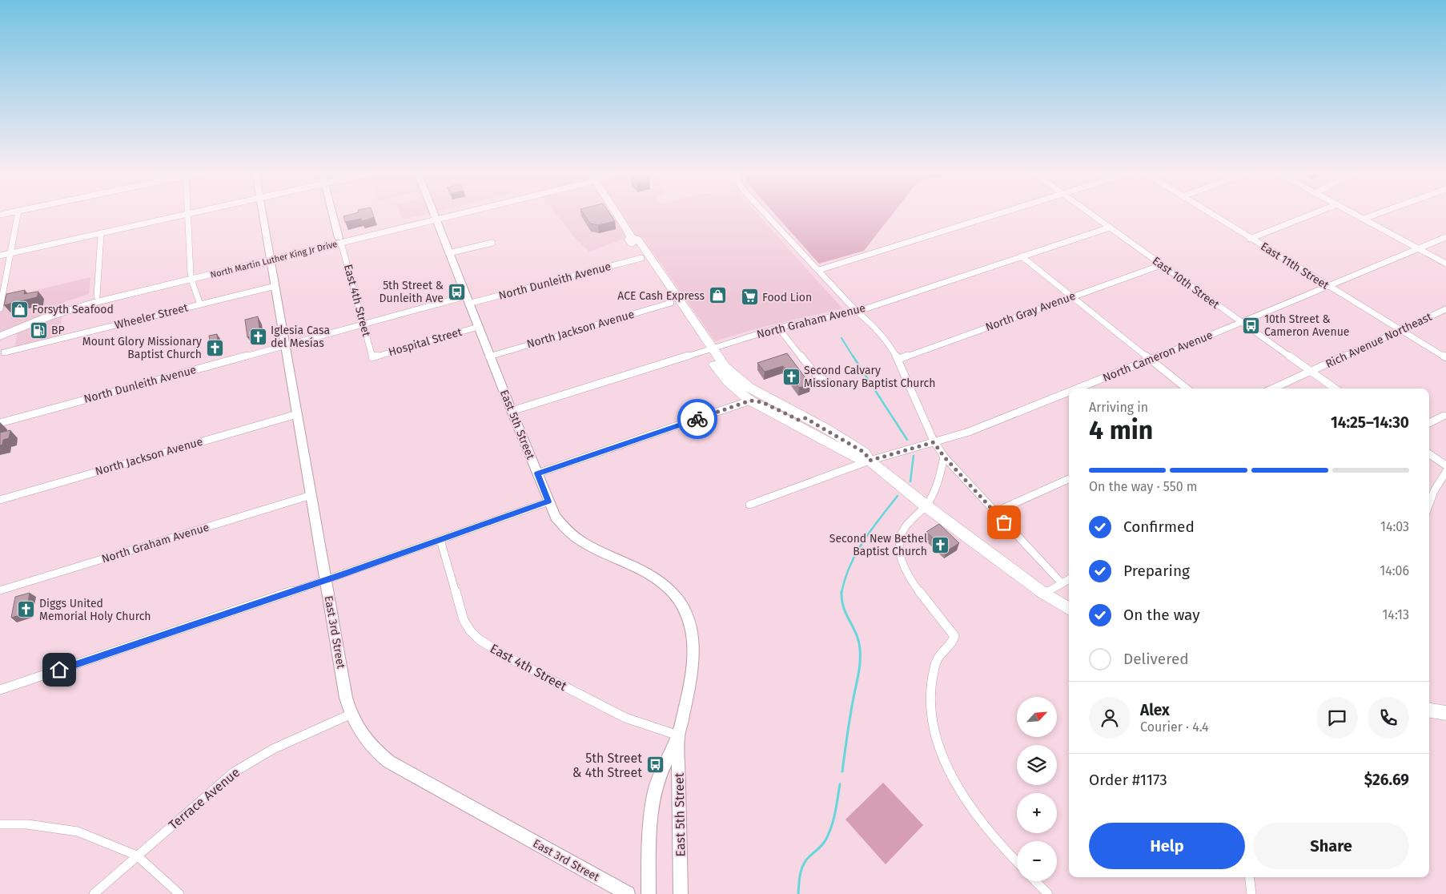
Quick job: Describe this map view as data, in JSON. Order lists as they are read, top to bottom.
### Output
{
  "streets": {
    "main road": [
      "North Martin Luther King Jr Drive",
      "East 4th Street",
      "East 5th Street",
      "East 3rd Street"
    ],
    "street": [
      "East 11th Street",
      "North Dunleith Avenue",
      "East 10th Street",
      "North Gray Avenue",
      "Wheeler Street",
      "North Graham Avenue",
      "North Jackson Avenue",
      "Rich Avenue Northeast",
      "Hospital Street",
      "North Cameron Avenue",
      "Terrace Avenue"
    ]
  },
  "crossings": [
    ["North Martin Luther King Jr Drive", "East 4th Street"],
    ["North Martin Luther King Jr Drive", "East 5th Street"],
    ["North Martin Luther King Jr Drive", "East 3rd Street"],
    ["East 11th Street", "Rich Avenue Northeast"],
    ["East 11th Street", "North Cameron Avenue"],
    ["North Dunleith Avenue", "East 4th Street"],
    ["North Dunleith Avenue", "East 5th Street"],
    ["North Dunleith Avenue", "East 3rd Street"],
    ["East 10th Street", "North Gray Avenue"],
    ["East 10th Street", "North Graham Avenue"],
    ["East 10th Street", "Rich Avenue Northeast"],
    ["East 10th Street", "North Cameron Avenue"],
    ["East 4th Street", "Hospital Street"],
    ["East 4th Street", "East 5th Street"],
    ["Wheeler Street", "East 3rd Street"],
    ["North Graham Avenue", "East 5th Street"],
    ["North Graham Avenue", "East 3rd Street"],
    ["North Jackson Avenue", "East 5th Street"],
    ["North Jackson Avenue", "East 3rd Street"],
    ["Hospital Street", "East 5th Street"],
    ["East 3rd Street", "Terrace Avenue"]
  ],
  "places": {
    "bus stop": ["5th Street & Dunleith Ave", "10th Street & Cameron Avenue", "5th Street & 4th Street"],
    "shop": ["ACE Cash Express", "Forsyth Seafood"],
    "supermarket": ["Food Lion"],
    "fuel station": ["BP"],
    "church": [
      "Iglesia Casa del Mesías",
      "Mount Glory Missionary Baptist Church",
      "Second Calvary Missionary Baptist Church",
      "Second New Bethel Baptist Church",
      "Diggs United Memorial Holy Church"
    ]
  },
  "north": "top right",
  "page": {
    "heading": ["4 min", "Arriving in", "14:25–14:30"],
    "panel": [
      "Alex",
      "Courier · 4.4",
      "Order #1173",
      "$26.69"
    ],
    "bar": "On the way · 550 m",
    "list": [
      ["Confirmed", "14:03"],
      ["Preparing", "14:06"],
      ["On the way", "14:13"],
      "Delivered"
    ],
    "map_buttons": ["+", "−"],
    "buttons": ["Help", "Share"]
  }
}
